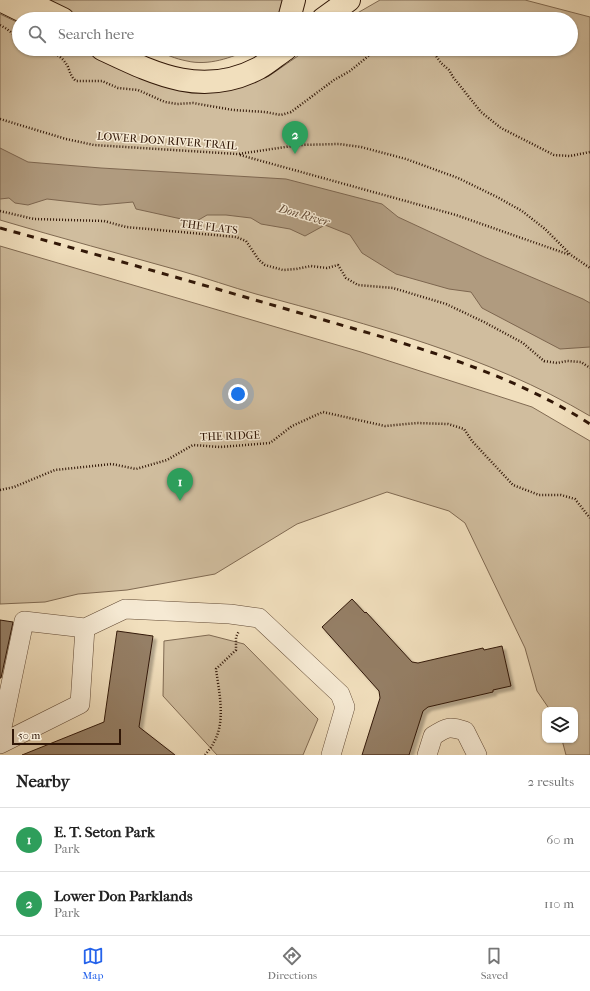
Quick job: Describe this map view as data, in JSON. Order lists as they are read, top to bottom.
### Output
{
  "streets": {
    "path": ["LOWER DON RIVER TRAIL", "THE FLATS", "THE RIDGE"]
  },
  "water": ["Don River"],
  "scale_bar": "50 m",
  "page": {
    "search": "Search here",
    "pins": ["2", "1"],
    "scale": "50 m",
    "heading": ["Nearby", "2 results"],
    "list": [
      {
        "mark": "1",
        "name": "E. T. Seton Park",
        "note": "Park",
        "value": "60 m"
      },
      {
        "mark": "2",
        "name": "Lower Don Parklands",
        "note": "Park",
        "value": "110 m"
      }
    ],
    "nav": ["Map", "Directions", "Saved"]
  }
}
